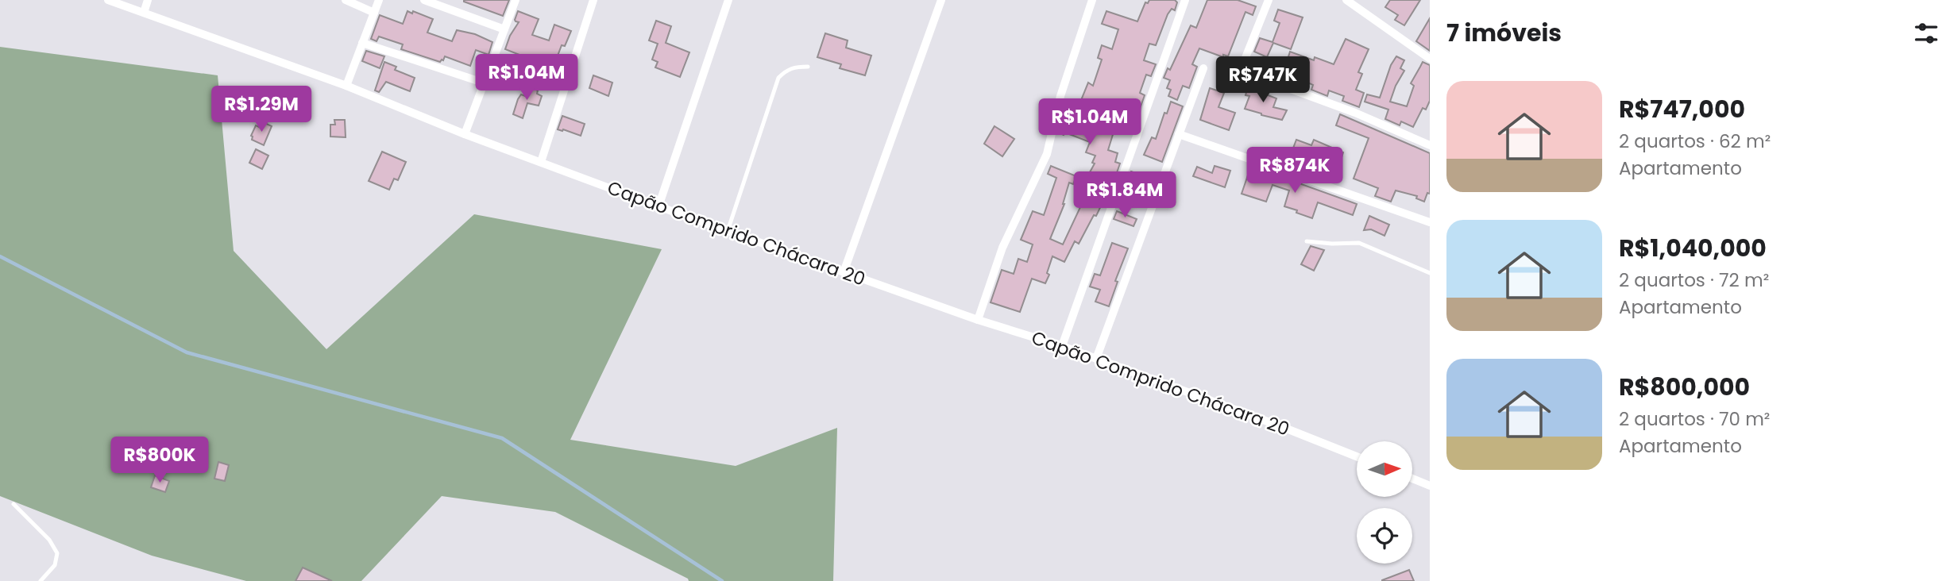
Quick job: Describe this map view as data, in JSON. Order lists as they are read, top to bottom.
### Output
{
  "streets": {
    "street": ["Capão Comprido Chácara 20"]
  },
  "north": "right",
  "page": {
    "heading": "7 imóveis",
    "price": [
      "R$1.04M",
      "R$747K",
      "R$1.29M",
      "R$1.04M",
      "R$874K",
      "R$1.84M",
      "R$800K"
    ],
    "list": [
      {
        "name": "R$747,000",
        "note": "2 quartos · 62 m² · Apartamento"
      },
      {
        "name": "R$1,040,000",
        "note": "2 quartos · 72 m² · Apartamento"
      },
      {
        "name": "R$800,000",
        "note": "2 quartos · 70 m² · Apartamento"
      }
    ]
  }
}
